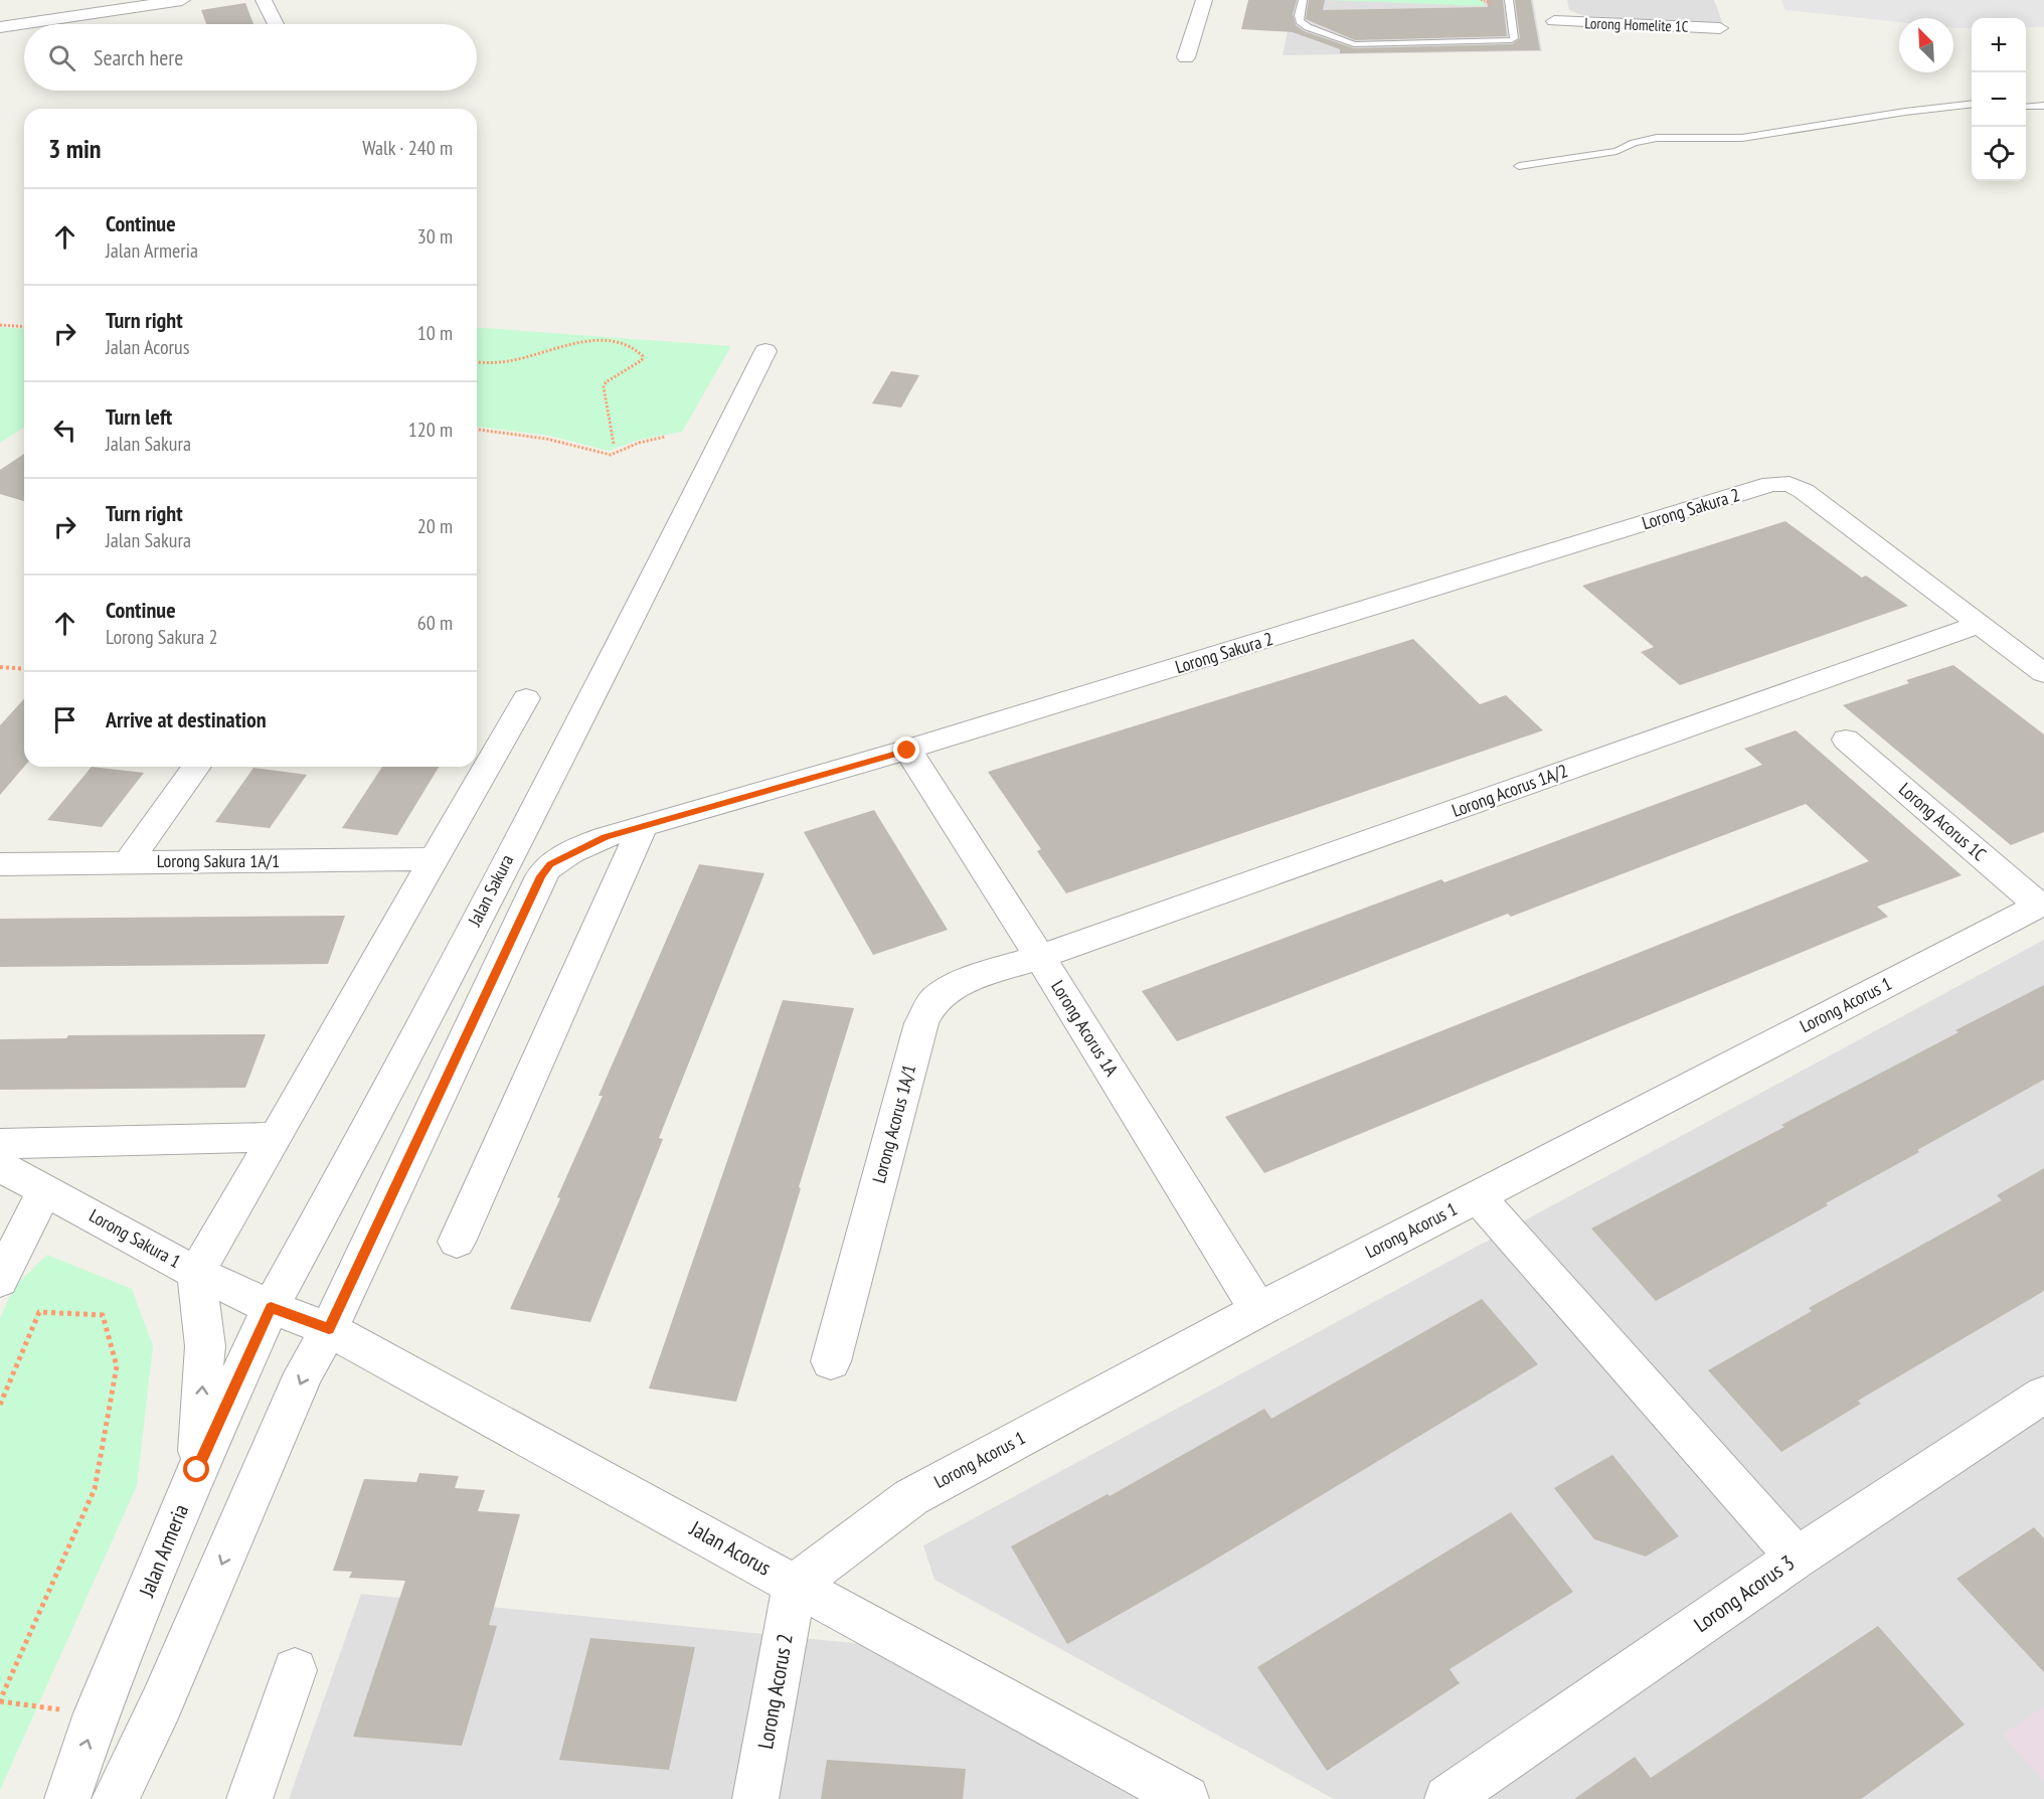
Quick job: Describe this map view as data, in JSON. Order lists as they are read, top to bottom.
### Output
{
  "streets": {
    "street": [
      "Lorong Homelite 1C",
      "Lorong Sakura 2",
      "Lorong Acorus 1A/2",
      "Lorong Acorus 1C",
      "Lorong Sakura 1A/1",
      "Jalan Sakura",
      "Lorong Acorus 1",
      "Lorong Acorus 1A",
      "Lorong Acorus 1A/1",
      "Lorong Sakura 1",
      "Jalan Acorus",
      "Jalan Armeria",
      "Lorong Acorus 3",
      "Lorong Acorus 2"
    ]
  },
  "crossings": [
    ["Lorong Sakura 2", "Lorong Acorus 1A/2"],
    ["Lorong Sakura 2", "Lorong Acorus 1A"],
    ["Lorong Acorus 1A/2", "Lorong Acorus 1A"],
    ["Lorong Acorus 1A/2", "Lorong Acorus 1A/1"],
    ["Lorong Acorus 1C", "Lorong Acorus 1"],
    ["Jalan Sakura", "Lorong Sakura 1"],
    ["Jalan Sakura", "Jalan Acorus"],
    ["Jalan Sakura", "Jalan Armeria"],
    ["Lorong Acorus 1", "Lorong Acorus 1A"],
    ["Lorong Acorus 1", "Jalan Acorus"],
    ["Lorong Acorus 1", "Lorong Acorus 2"],
    ["Lorong Acorus 1A", "Lorong Acorus 1A/1"],
    ["Lorong Sakura 1", "Jalan Acorus"],
    ["Lorong Sakura 1", "Jalan Armeria"],
    ["Jalan Acorus", "Jalan Armeria"],
    ["Jalan Acorus", "Lorong Acorus 2"]
  ],
  "north": "top left",
  "page": {
    "map_buttons": ["+", "−"],
    "search": "Search here",
    "heading": ["3 min", "Walk · 240 m"],
    "list": [
      ["Continue", "Jalan Armeria", "30 m"],
      ["Turn right", "Jalan Acorus", "10 m"],
      ["Turn left", "Jalan Sakura", "120 m"],
      ["Turn right", "Jalan Sakura", "20 m"],
      ["Continue", "Lorong Sakura 2", "60 m"],
      "Arrive at destination"
    ]
  }
}
